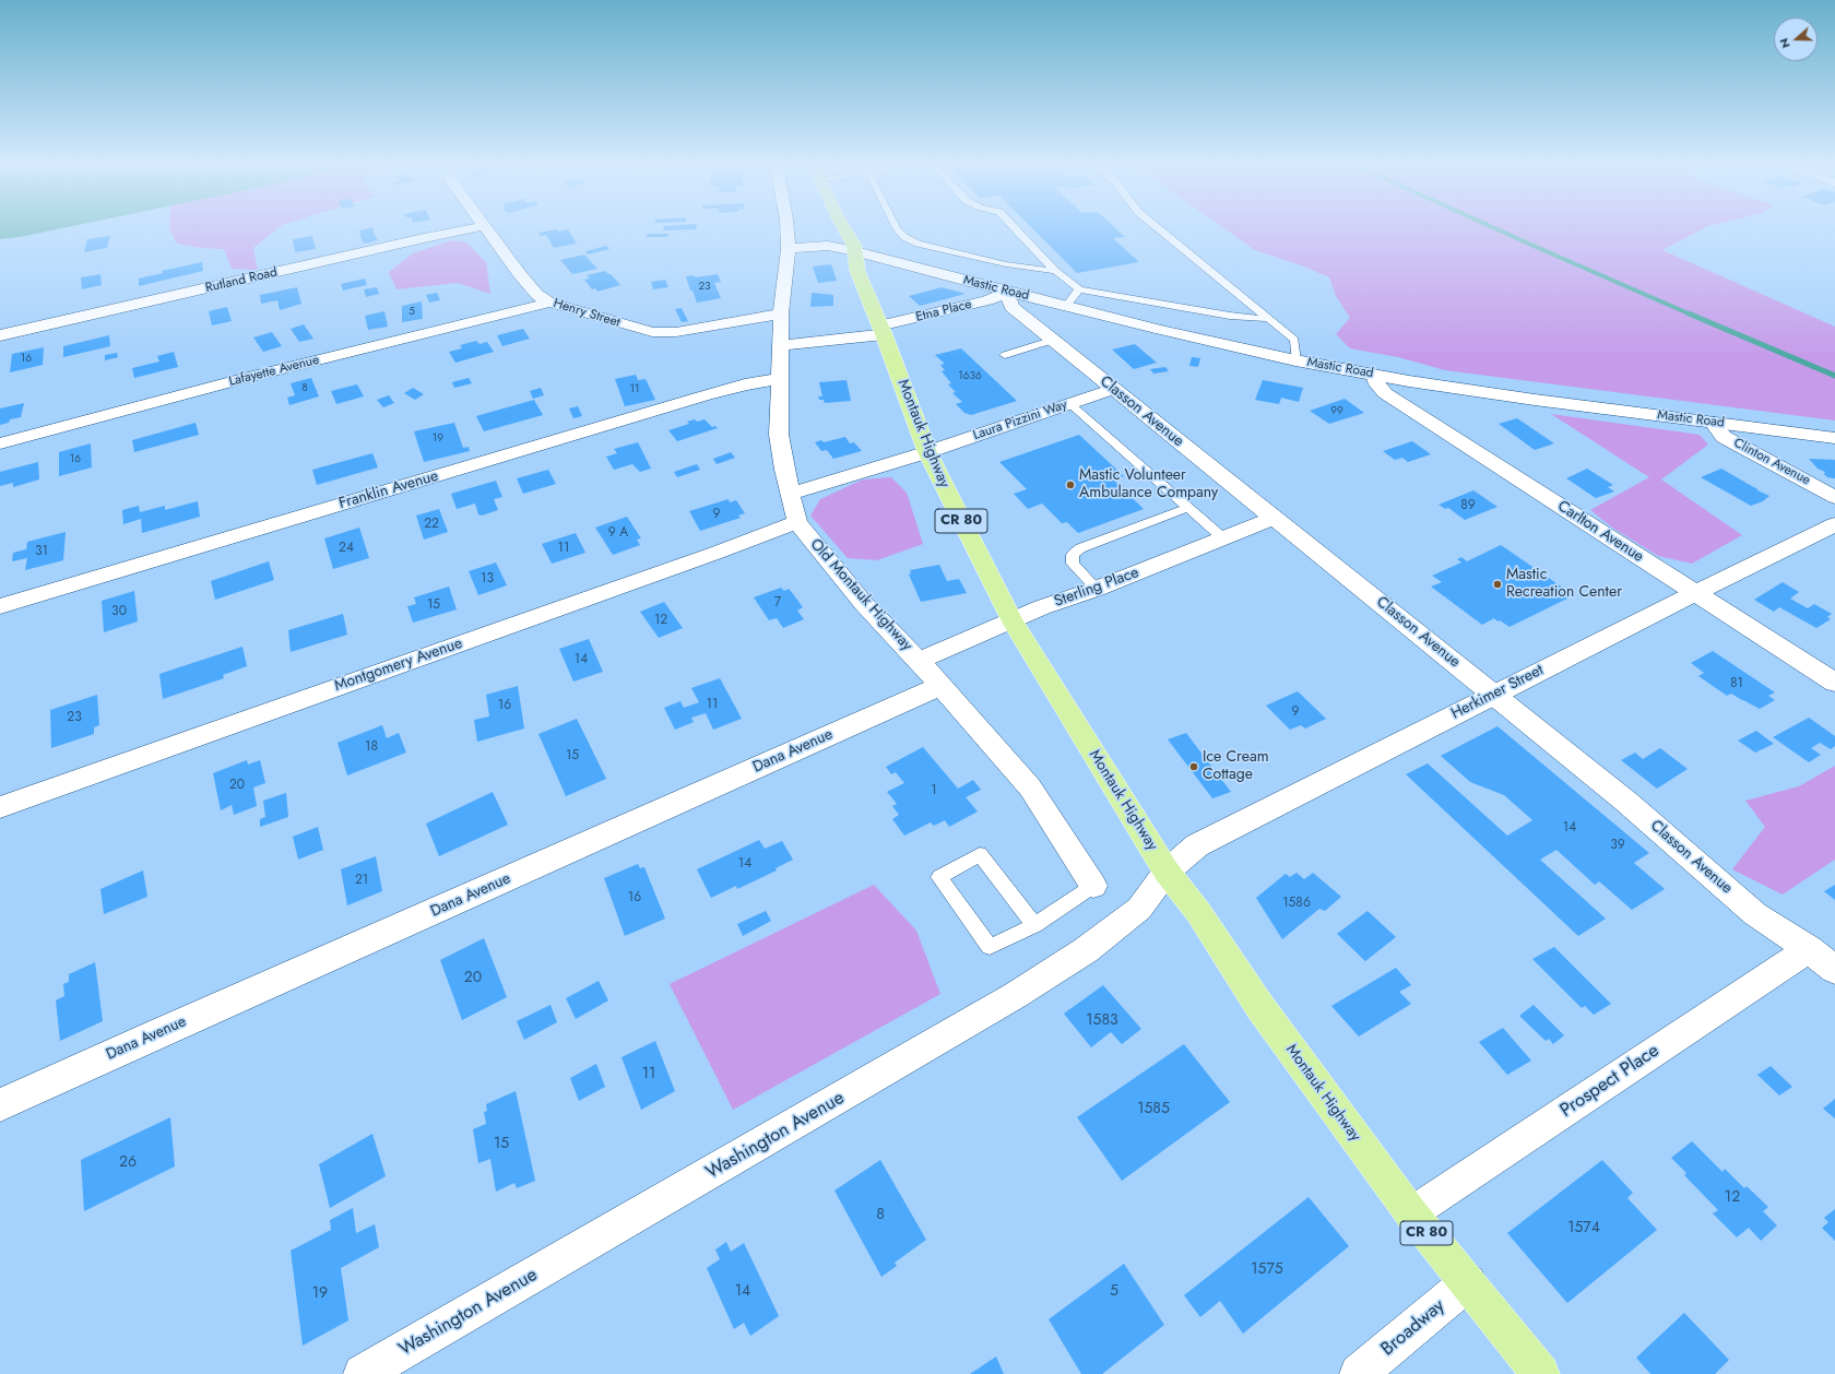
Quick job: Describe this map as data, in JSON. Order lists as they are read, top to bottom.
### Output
{
  "streets": {
    "main road": ["Montauk Highway", "CR 80"],
    "street": [
      "Rutland Road",
      "Mastic Road",
      "Etna Place",
      "Henry Street",
      "Lafayette Avenue",
      "Classon Avenue",
      "Laura Pizzini Way",
      "Clinton Avenue",
      "Franklin Avenue",
      "Carlton Avenue",
      "Sterling Place",
      "Old Montauk Highway",
      "Montgomery Avenue",
      "Herkimer Street",
      "Dana Avenue",
      "Prospect Place",
      "Washington Avenue",
      "Broadway"
    ]
  },
  "crossings": [
    ["Mastic Road", "Etna Place"],
    ["Mastic Road", "Classon Avenue"],
    ["Mastic Road", "Montauk Highway"],
    ["Mastic Road", "Clinton Avenue"],
    ["Mastic Road", "Carlton Avenue"],
    ["Etna Place", "Classon Avenue"],
    ["Etna Place", "Montauk Highway"],
    ["Etna Place", "Old Montauk Highway"],
    ["Henry Street", "Lafayette Avenue"],
    ["Henry Street", "Old Montauk Highway"],
    ["Classon Avenue", "Laura Pizzini Way"],
    ["Classon Avenue", "Sterling Place"],
    ["Classon Avenue", "Herkimer Street"],
    ["Classon Avenue", "Prospect Place"],
    ["Laura Pizzini Way", "Montauk Highway"],
    ["Montauk Highway", "Sterling Place"],
    ["Montauk Highway", "Herkimer Street"],
    ["Montauk Highway", "Prospect Place"],
    ["Montauk Highway", "Washington Avenue"],
    ["Montauk Highway", "Broadway"],
    ["Franklin Avenue", "Old Montauk Highway"],
    ["Carlton Avenue", "Herkimer Street"],
    ["Sterling Place", "Old Montauk Highway"],
    ["Old Montauk Highway", "Montgomery Avenue"],
    ["Old Montauk Highway", "Dana Avenue"],
    ["Herkimer Street", "Washington Avenue"]
  ],
  "places": ["Mastic Volunteer Ambulance Company", "Mastic Recreation Center", "Ice Cream Cottage"],
  "house_numbers": [
    "23",
    "5",
    "16",
    "1636",
    "8",
    "11",
    "99",
    "19",
    "16",
    "89",
    "9",
    "22",
    "9 A",
    "24",
    "11",
    "31",
    "13",
    "7",
    "15",
    "30",
    "12",
    "14",
    "81",
    "11",
    "16",
    "9",
    "23",
    "18",
    "15",
    "20",
    "1",
    "14",
    "39",
    "14",
    "21",
    "16",
    "1586",
    "20",
    "1583",
    "11",
    "1585",
    "15",
    "26",
    "12",
    "8",
    "1574",
    "1575",
    "14",
    "5",
    "19"
  ],
  "north": "left"
}
